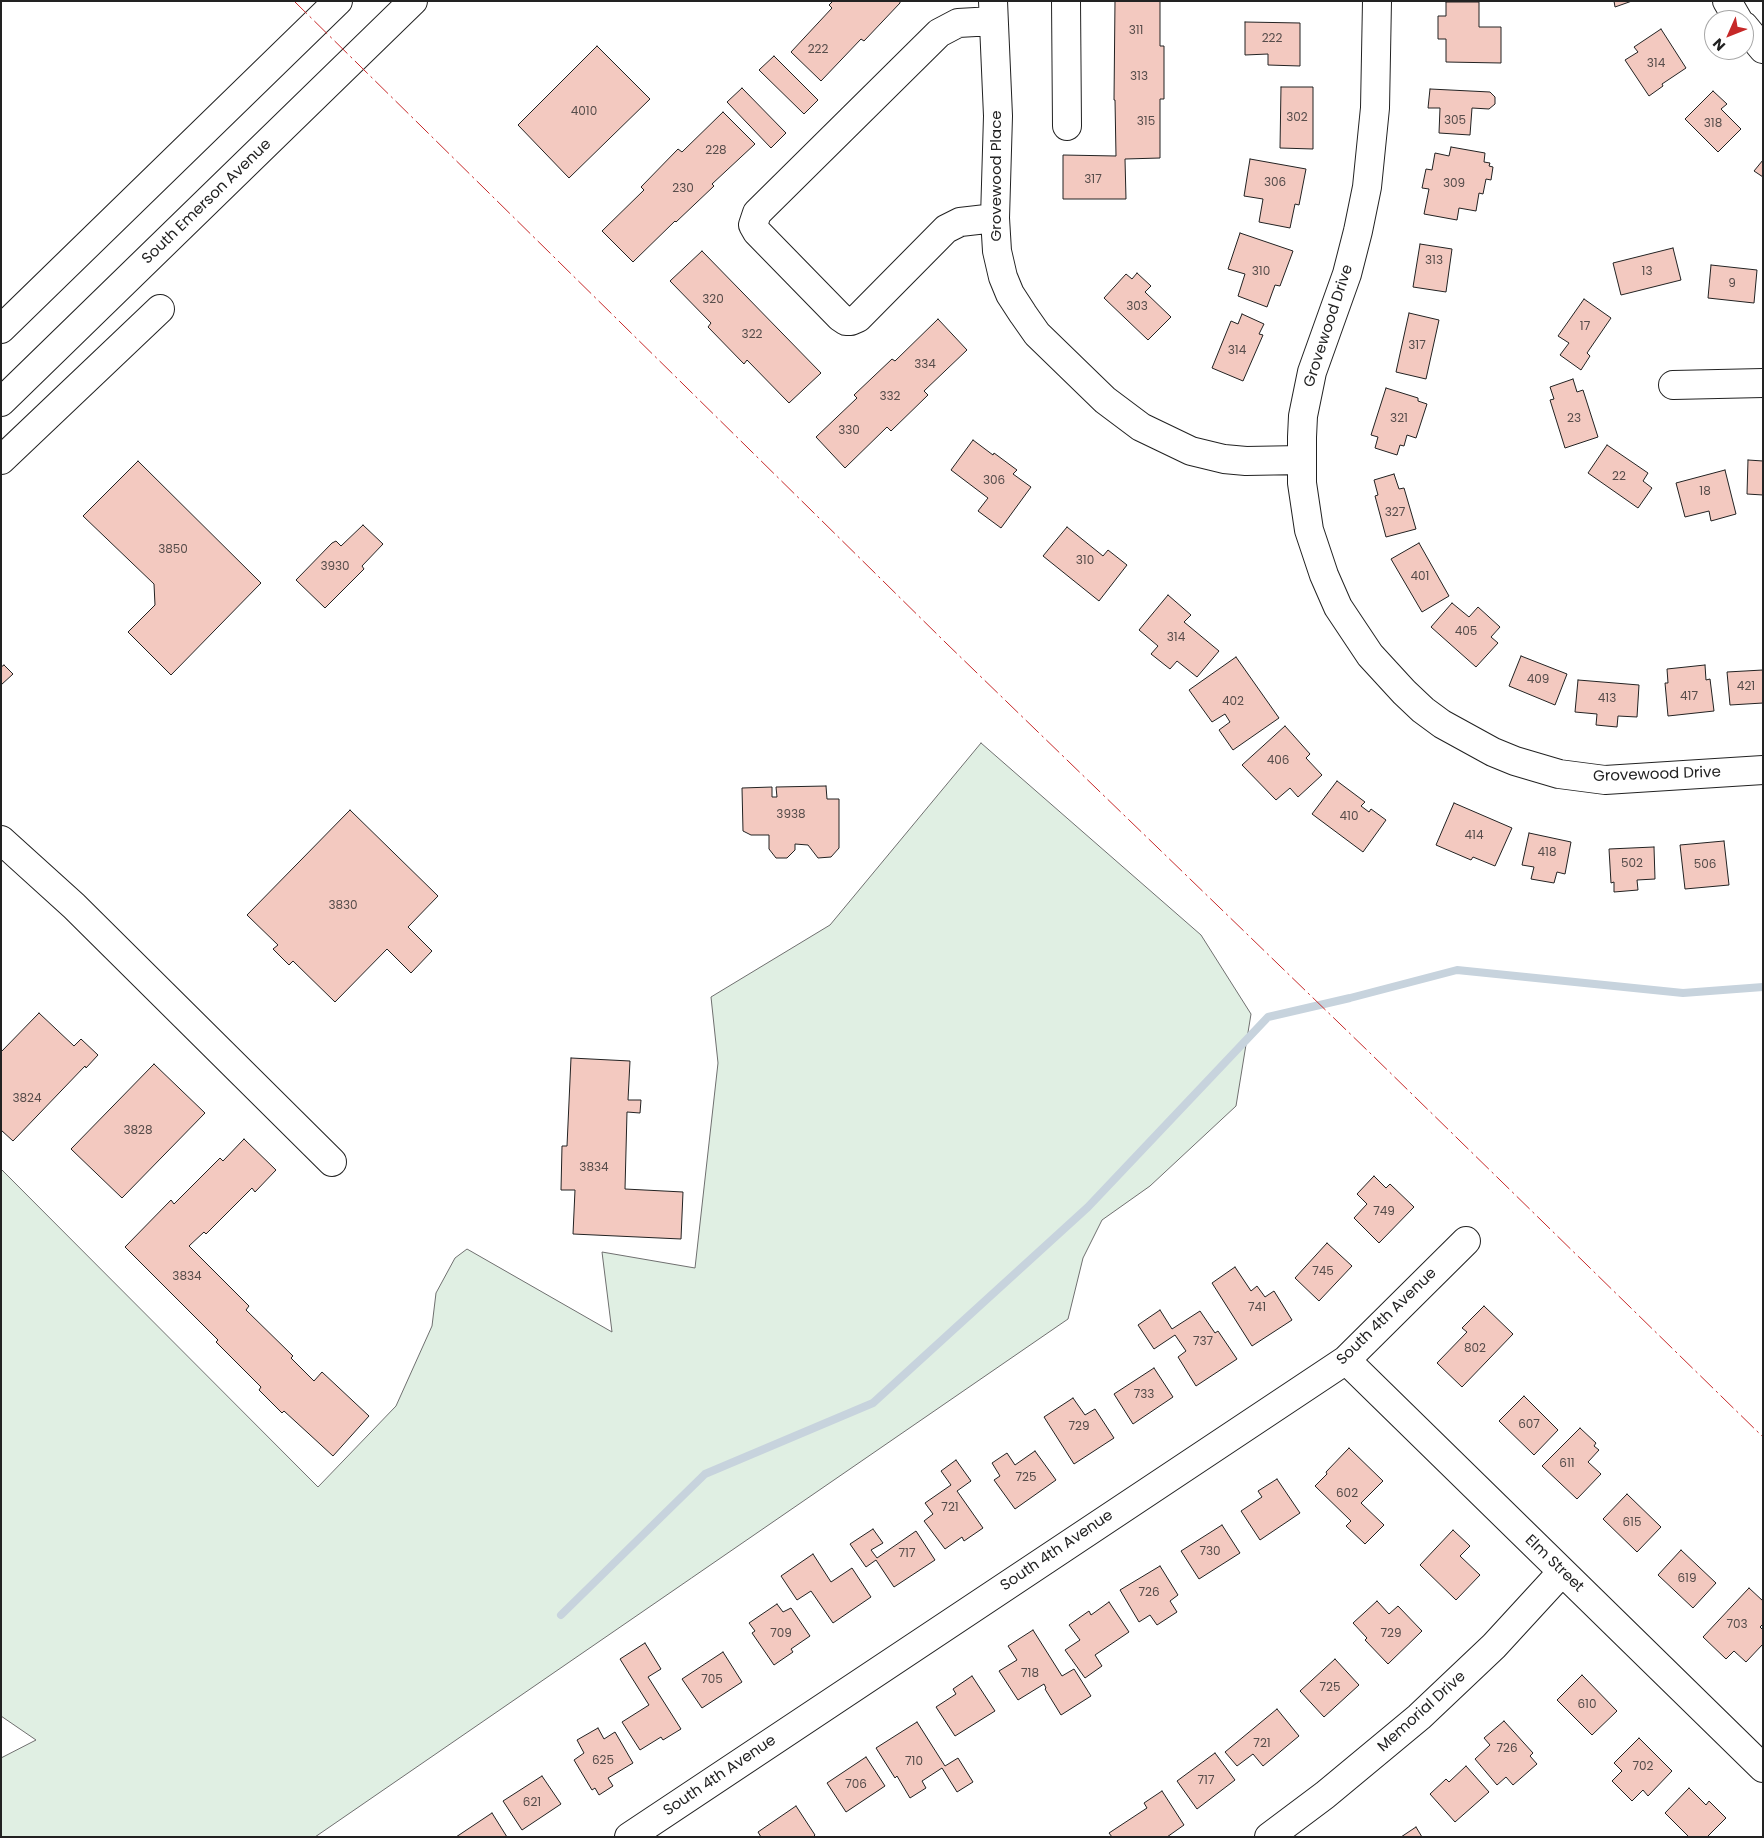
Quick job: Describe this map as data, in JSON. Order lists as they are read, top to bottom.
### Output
{
  "streets": {
    "street": [
      "Grovewood Place",
      "South Emerson Avenue",
      "Grovewood Drive",
      "South 4th Avenue",
      "Elm Street",
      "Memorial Drive"
    ]
  },
  "crossings": [
    ["Grovewood Place", "Grovewood Drive"],
    ["South 4th Avenue", "Elm Street"],
    ["Elm Street", "Memorial Drive"]
  ],
  "house_numbers": [
    "311",
    "222",
    "222",
    "314",
    "313",
    "4010",
    "302",
    "305",
    "315",
    "318",
    "228",
    "317",
    "306",
    "309",
    "230",
    "313",
    "310",
    "13",
    "9",
    "320",
    "303",
    "17",
    "322",
    "317",
    "314",
    "334",
    "332",
    "321",
    "23",
    "330",
    "22",
    "306",
    "18",
    "327",
    "3850",
    "310",
    "3930",
    "401",
    "405",
    "314",
    "409",
    "421",
    "417",
    "413",
    "402",
    "406",
    "3938",
    "410",
    "414",
    "418",
    "502",
    "506",
    "3830",
    "3824",
    "3828",
    "3834",
    "749",
    "745",
    "3834",
    "741",
    "737",
    "802",
    "733",
    "607",
    "729",
    "611",
    "725",
    "602",
    "721",
    "615",
    "730",
    "717",
    "619",
    "726",
    "703",
    "709",
    "729",
    "718",
    "705",
    "725",
    "610",
    "721",
    "726",
    "625",
    "710",
    "702",
    "717",
    "706",
    "621"
  ],
  "north": "bottom left"
}
